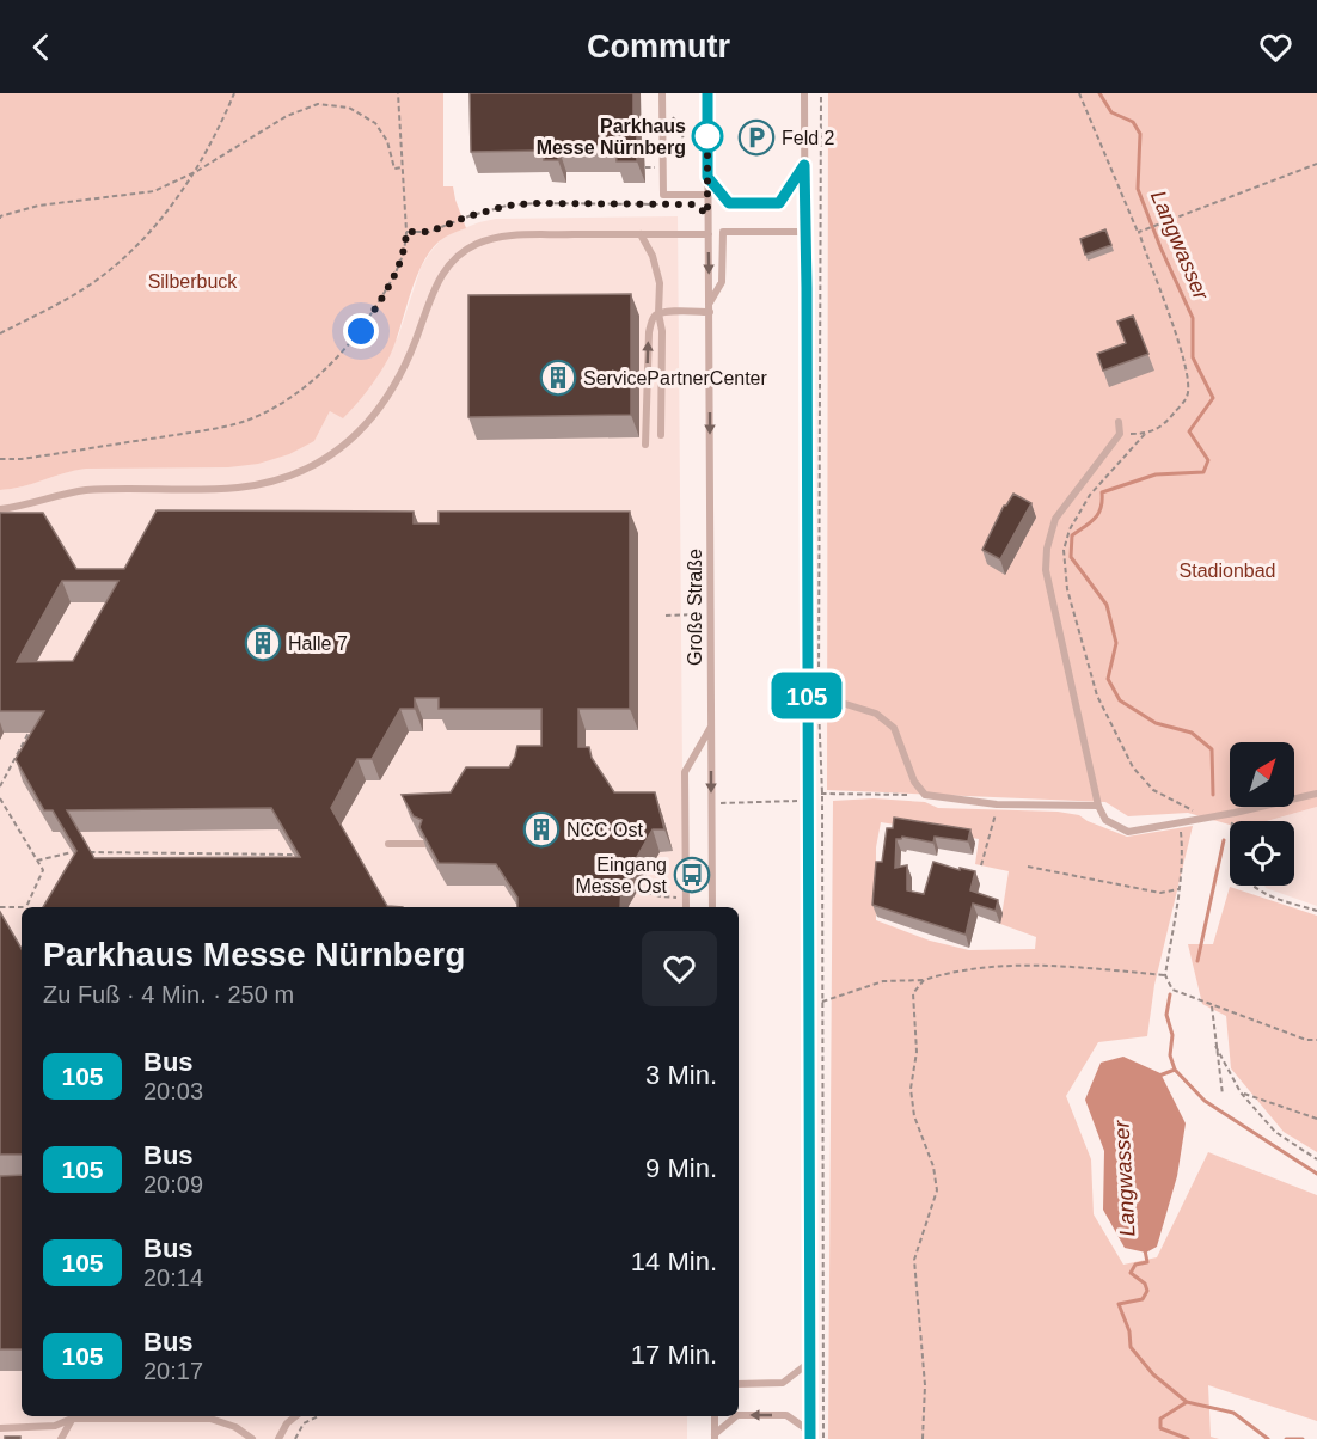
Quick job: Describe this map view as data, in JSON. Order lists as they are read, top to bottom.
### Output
{
  "streets": {
    "lane": ["Große Straße"]
  },
  "water": ["Langwasser"],
  "parks": ["Silberbuck", "Stadionbad"],
  "places": {
    "other": ["Parkhaus Messe Nürnberg"],
    "parking": ["Feld 2"],
    "building": ["ServicePartnerCenter", "Halle 7", "NCC Ost"],
    "bus stop": ["Eingang Messe Ost"]
  },
  "lines": ["bus line 105"],
  "north": "top right",
  "page": {
    "header": "Commutr",
    "on_map": "105",
    "heading": ["Parkhaus Messe Nürnberg", "Zu Fuß · 4 Min. · 250 m"],
    "list": [
      {
        "mark": "105",
        "name": "Bus",
        "note": "20:03",
        "value": "3 Min."
      },
      {
        "mark": "105",
        "name": "Bus",
        "note": "20:09",
        "value": "9 Min."
      },
      {
        "mark": "105",
        "name": "Bus",
        "note": "20:14",
        "value": "14 Min."
      },
      {
        "mark": "105",
        "name": "Bus",
        "note": "20:17",
        "value": "17 Min."
      }
    ]
  }
}
